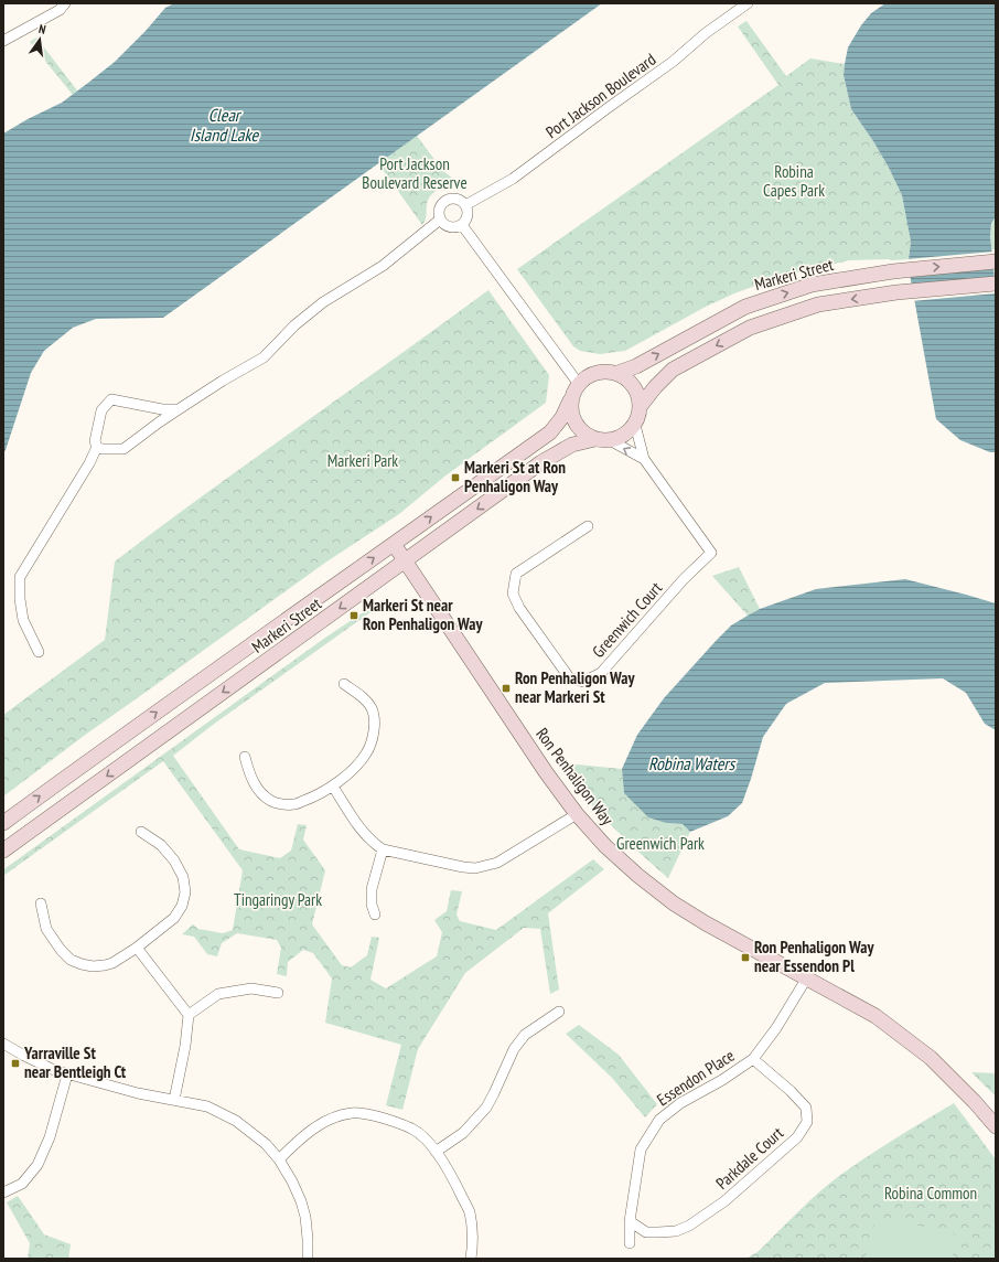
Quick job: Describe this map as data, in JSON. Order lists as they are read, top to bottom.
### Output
{
  "streets": {
    "main road": ["Markeri Street", "Ron Penhaligon Way"],
    "street": [
      "Port Jackson Boulevard",
      "Greenwich Court",
      "Essendon Place",
      "Parkdale Court"
    ]
  },
  "crossings": [
    ["Markeri Street", "Greenwich Court"],
    ["Markeri Street", "Ron Penhaligon Way"],
    ["Ron Penhaligon Way", "Essendon Place"],
    ["Essendon Place", "Parkdale Court"]
  ],
  "water": ["Clear Island Lake", "Robina Waters"],
  "parks": [
    "Port Jackson Boulevard Reserve",
    "Robina Capes Park",
    "Markeri Park",
    "Greenwich Park",
    "Tingaringy Park",
    "Robina Common"
  ],
  "places": {
    "transit": [
      "Markeri St at Ron Penhaligon Way",
      "Markeri St near Ron Penhaligon Way",
      "Ron Penhaligon Way near Markeri St",
      "Ron Penhaligon Way near Essendon Pl",
      "Yarraville St near Bentleigh Ct"
    ]
  },
  "north": "top"
}
